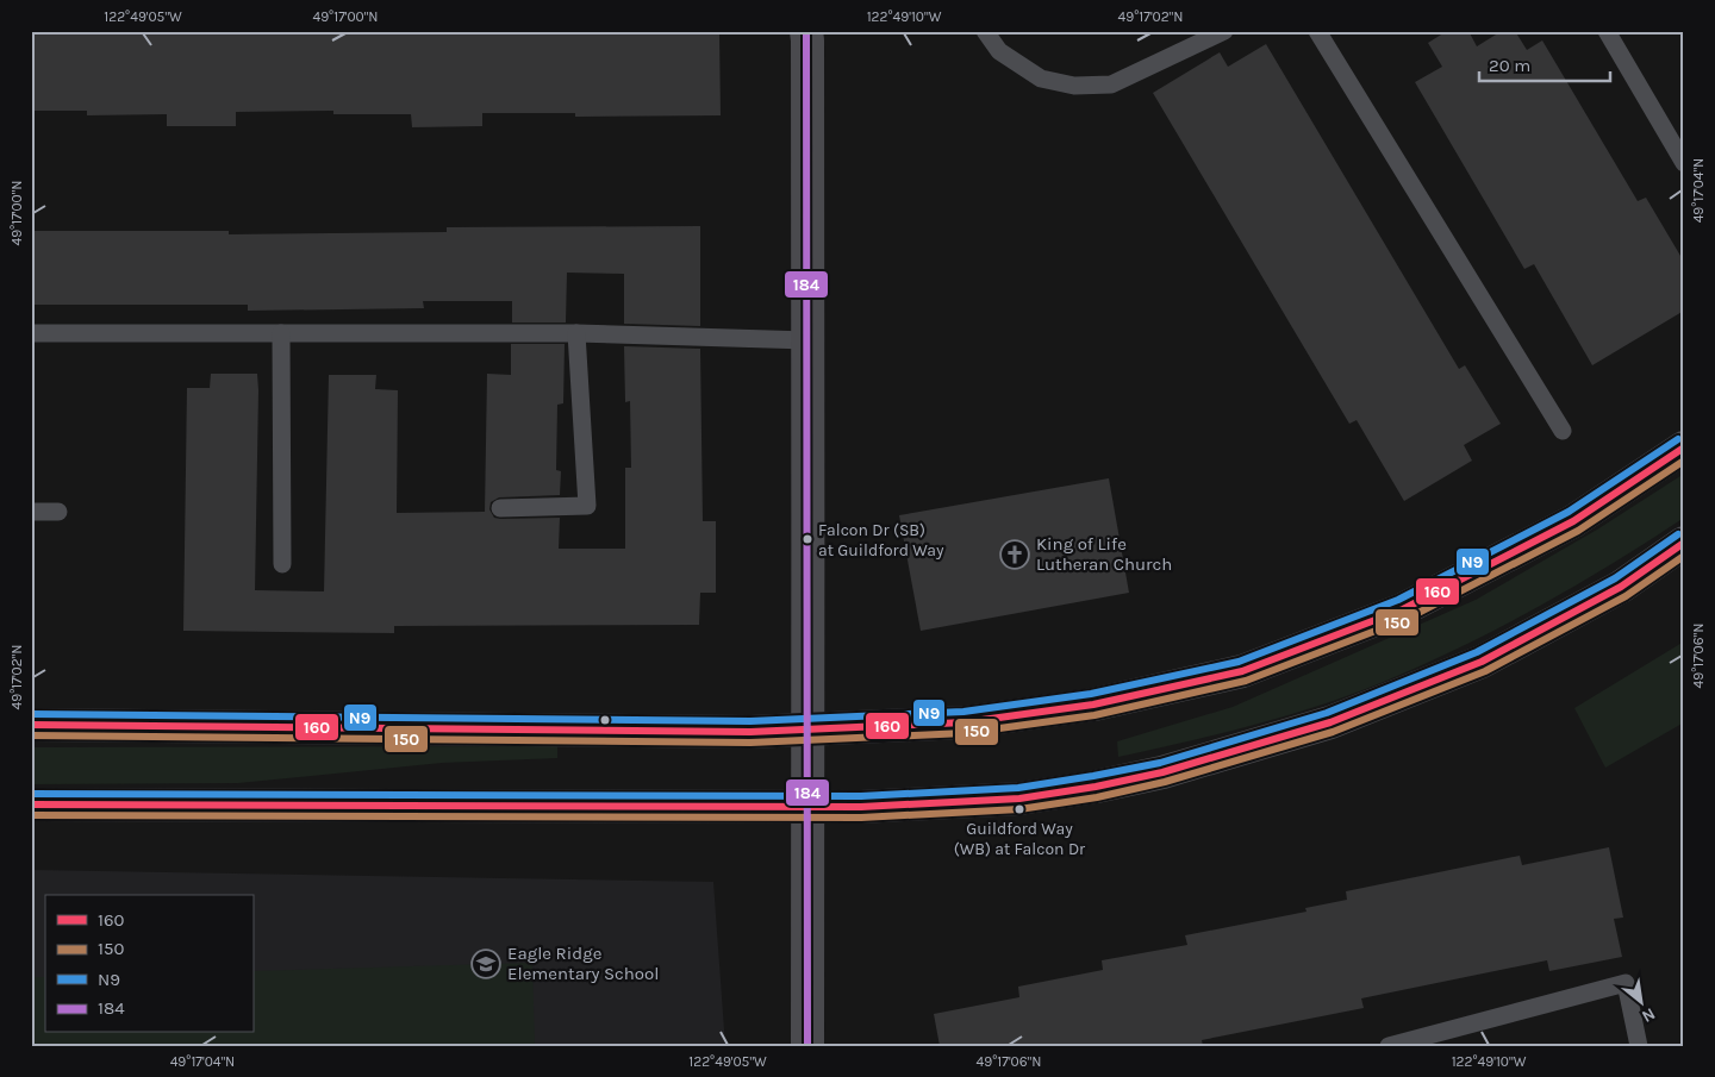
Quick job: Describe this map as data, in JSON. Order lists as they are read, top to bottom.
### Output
{
  "places": {
    "other": ["Falcon Dr (SB) at Guildford Way", "Guildford Way (WB) at Falcon Dr"],
    "church": ["King of Life Lutheran Church"],
    "school or university": ["Eagle Ridge Elementary School"]
  },
  "lines": [
    "transit line 184",
    "transit line N9",
    "transit line 160",
    "transit line 150"
  ],
  "legend": [
    "160",
    "150",
    "N9",
    "184"
  ],
  "scale_bar": "20 m",
  "north": "bottom right",
  "coordinates": [
    "122°49'05\"W",
    "49°17'00\"N",
    "122°49'10\"W",
    "49°17'02\"N",
    "49°17'04\"N",
    "49°17'06\"N"
  ]
}
